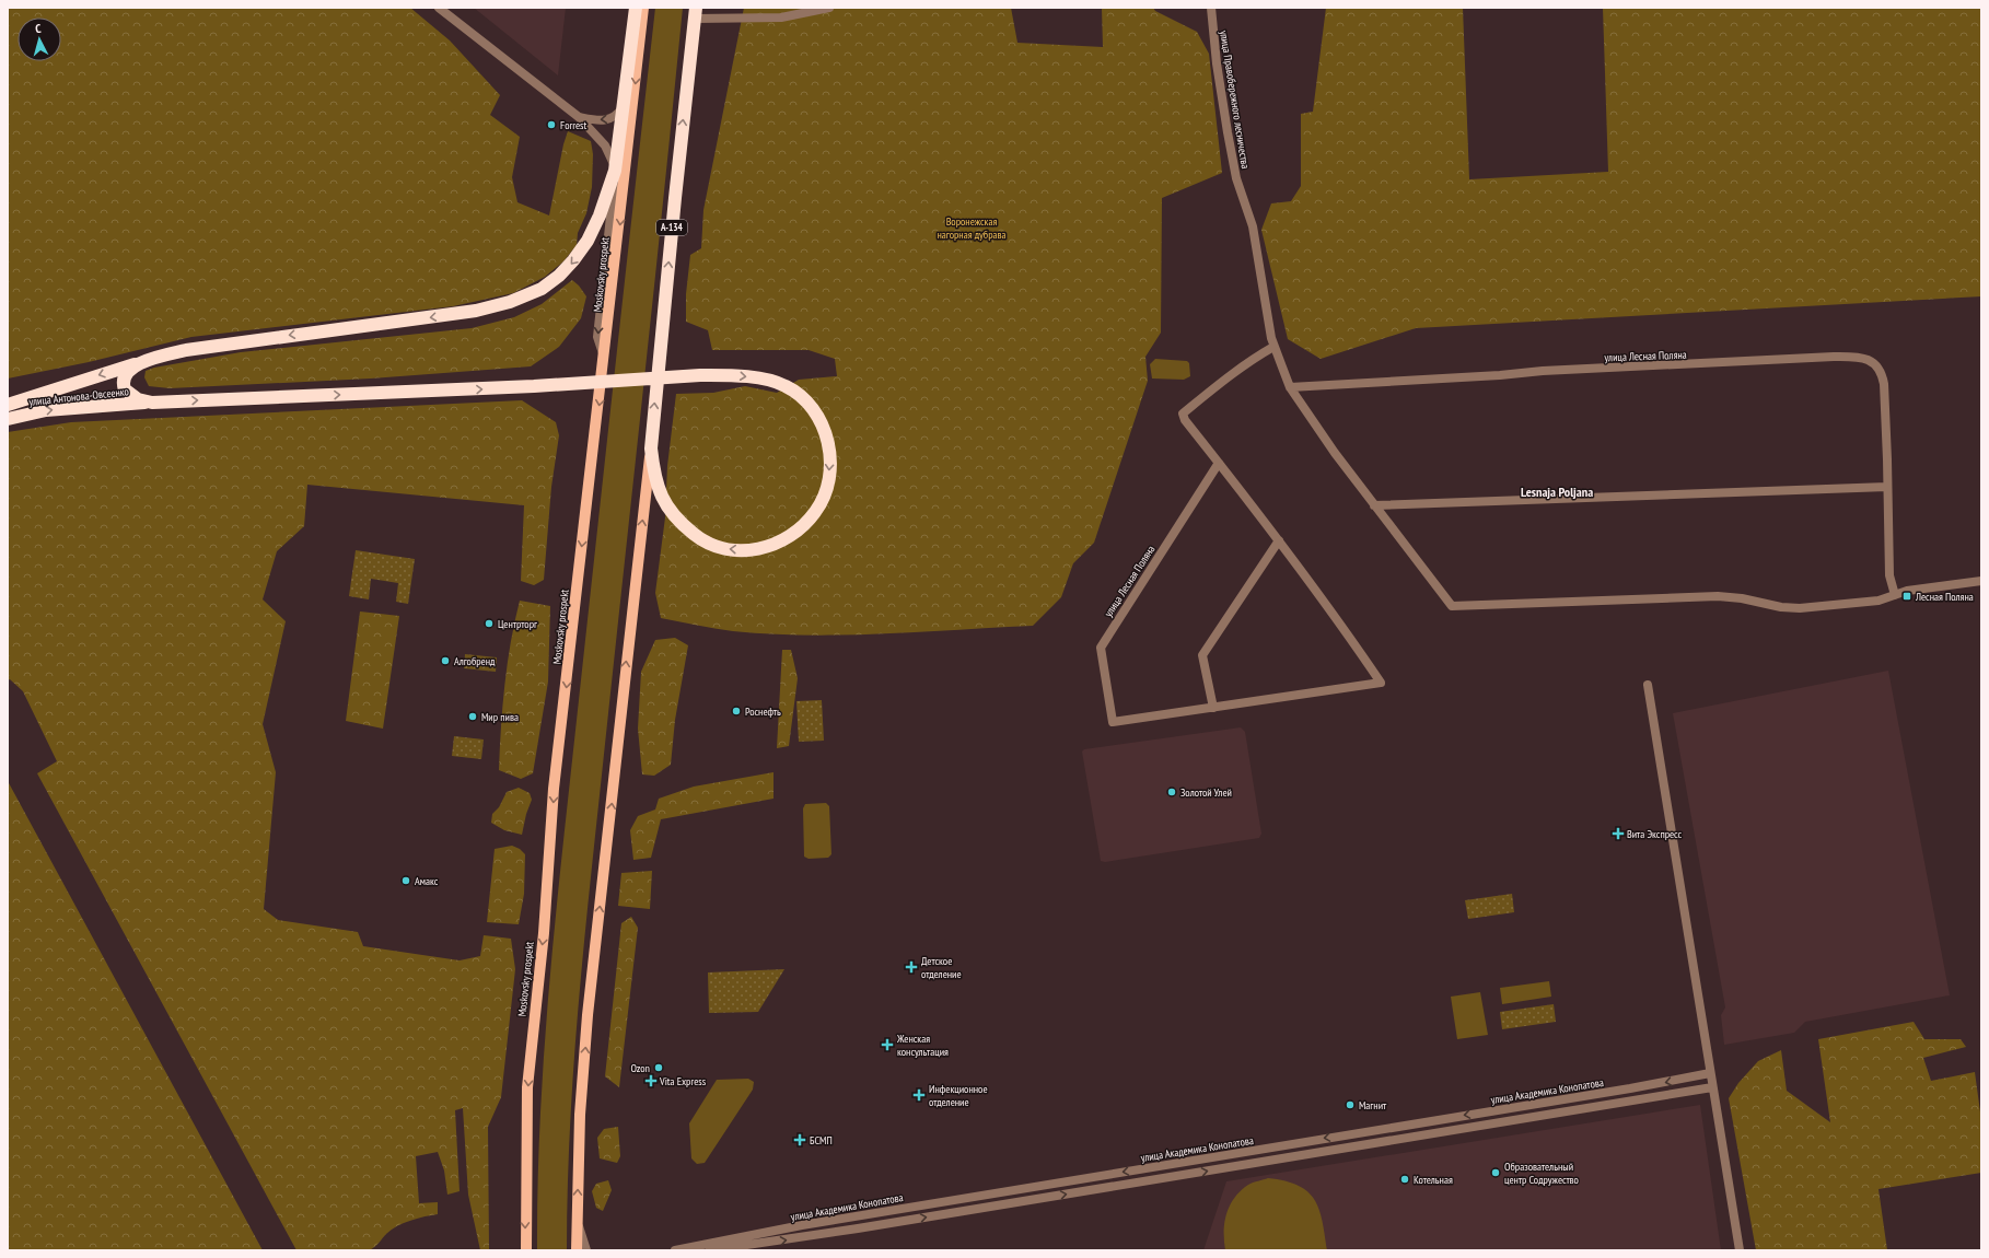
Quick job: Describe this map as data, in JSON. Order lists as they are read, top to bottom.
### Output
{
  "streets": {
    "highway": ["А-134", "улица Антонова-Овсеенко"],
    "main road": ["Moskovsky prospekt"],
    "street": ["улица Правобережного лесничества", "улица Лесная Поляна", "улица Академика Конопатова"]
  },
  "crossings": [
    ["А-134", "улица Антонова-Овсеенко"]
  ],
  "districts": ["Lesnaja Poljana"],
  "parks": ["Воронежская нагорная дубрава"],
  "places": {
    "other": [
      "Forrest",
      "Центрторг",
      "Алгобренд",
      "Роснефть",
      "Мир пива",
      "Золотой Улей",
      "Амакс",
      "Ozon",
      "Магнит",
      "Образовательный центр Содружество",
      "Котельная"
    ],
    "transit": ["Лесная Поляна"],
    "health": [
      "Вита Экспресс",
      "Детское отделение",
      "Женская консультация",
      "Vita Express",
      "Инфекционное отделение",
      "БСМП"
    ]
  },
  "north": "top"
}
